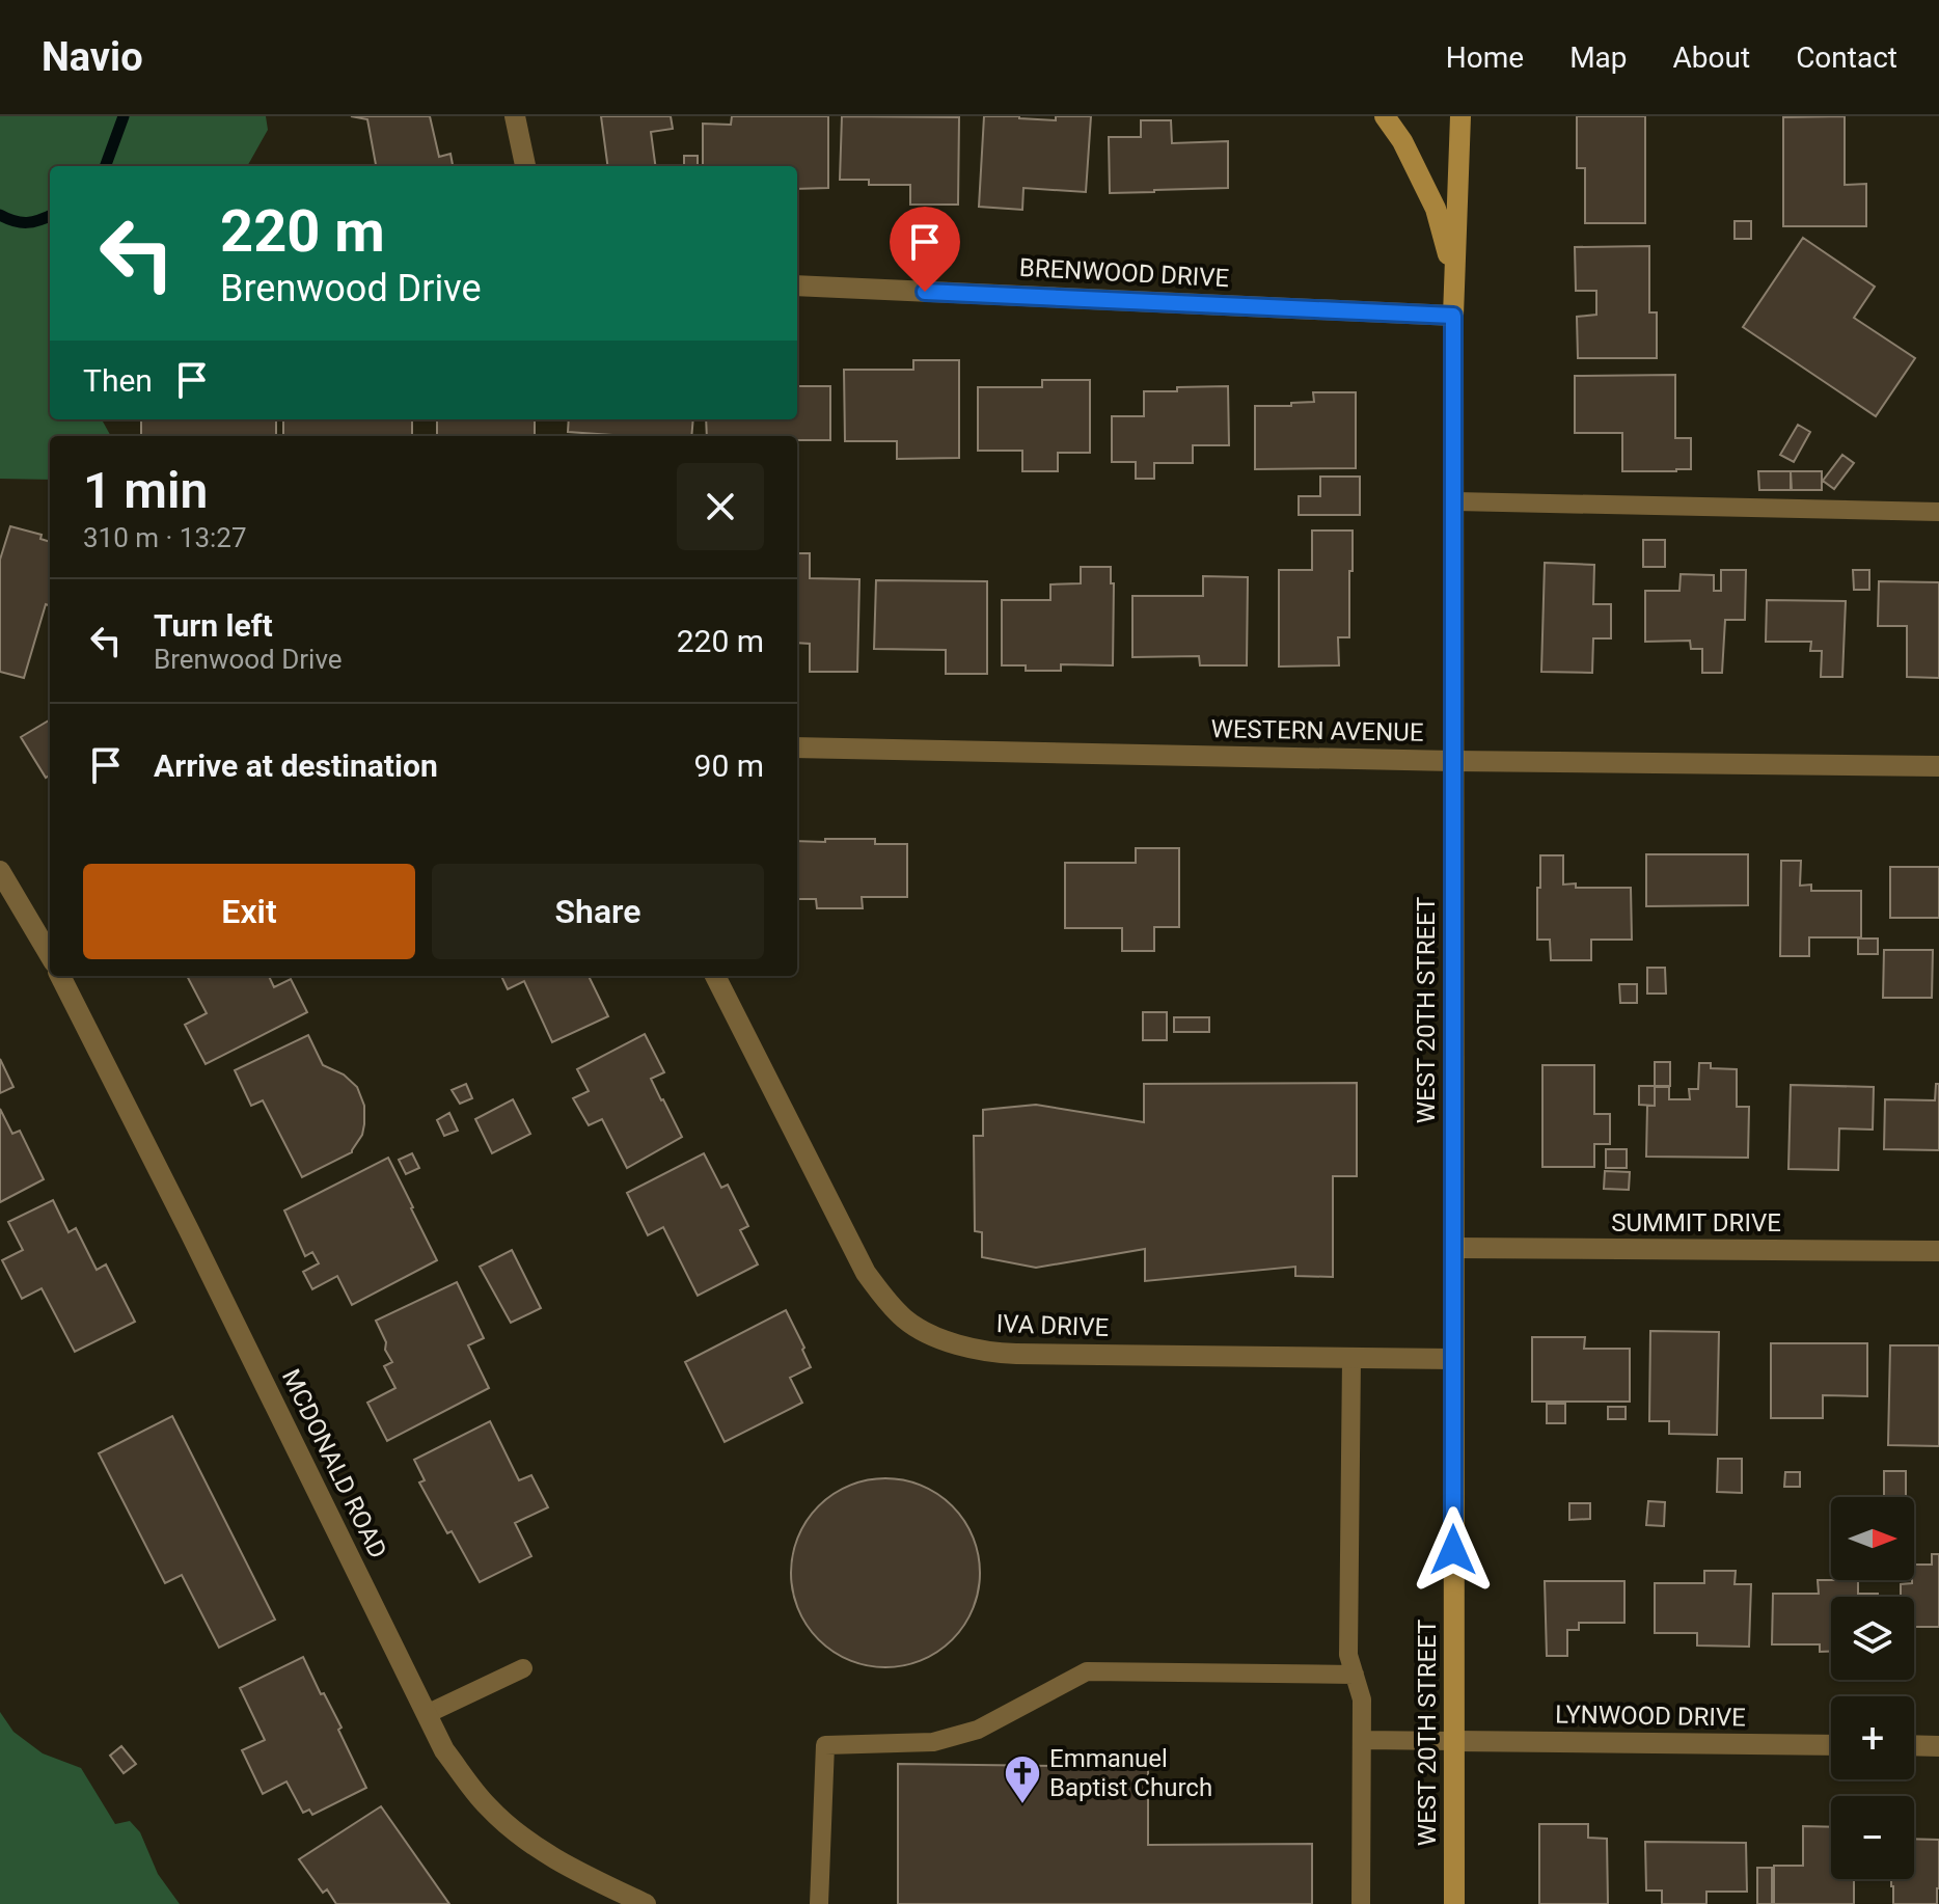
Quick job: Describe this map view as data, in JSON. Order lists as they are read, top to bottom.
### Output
{
  "streets": {
    "main road": ["WEST 20TH STREET"],
    "street": [
      "BRENWOOD DRIVE",
      "WESTERN AVENUE",
      "SUMMIT DRIVE",
      "IVA DRIVE",
      "MCDONALD ROAD",
      "LYNWOOD DRIVE"
    ]
  },
  "crossings": [
    ["BRENWOOD DRIVE", "WEST 20TH STREET"],
    ["WESTERN AVENUE", "WEST 20TH STREET"],
    ["WEST 20TH STREET", "SUMMIT DRIVE"],
    ["WEST 20TH STREET", "IVA DRIVE"],
    ["WEST 20TH STREET", "LYNWOOD DRIVE"]
  ],
  "places": {
    "church": ["Emmanuel Baptist Church"]
  },
  "north": "right",
  "page": {
    "header": "Navio",
    "nav": [
      "Home",
      "Map",
      "About",
      "Contact"
    ],
    "turn": ["220 m", "Brenwood Drive"],
    "then": "Then",
    "heading": ["1 min", "310 m · 13:27"],
    "list": [
      {
        "name": "Turn left",
        "note": "Brenwood Drive",
        "value": "220 m"
      },
      {
        "name": "Arrive at destination",
        "value": "90 m"
      }
    ],
    "buttons": ["Exit", "Share"],
    "map_buttons": ["+", "−"]
  }
}
